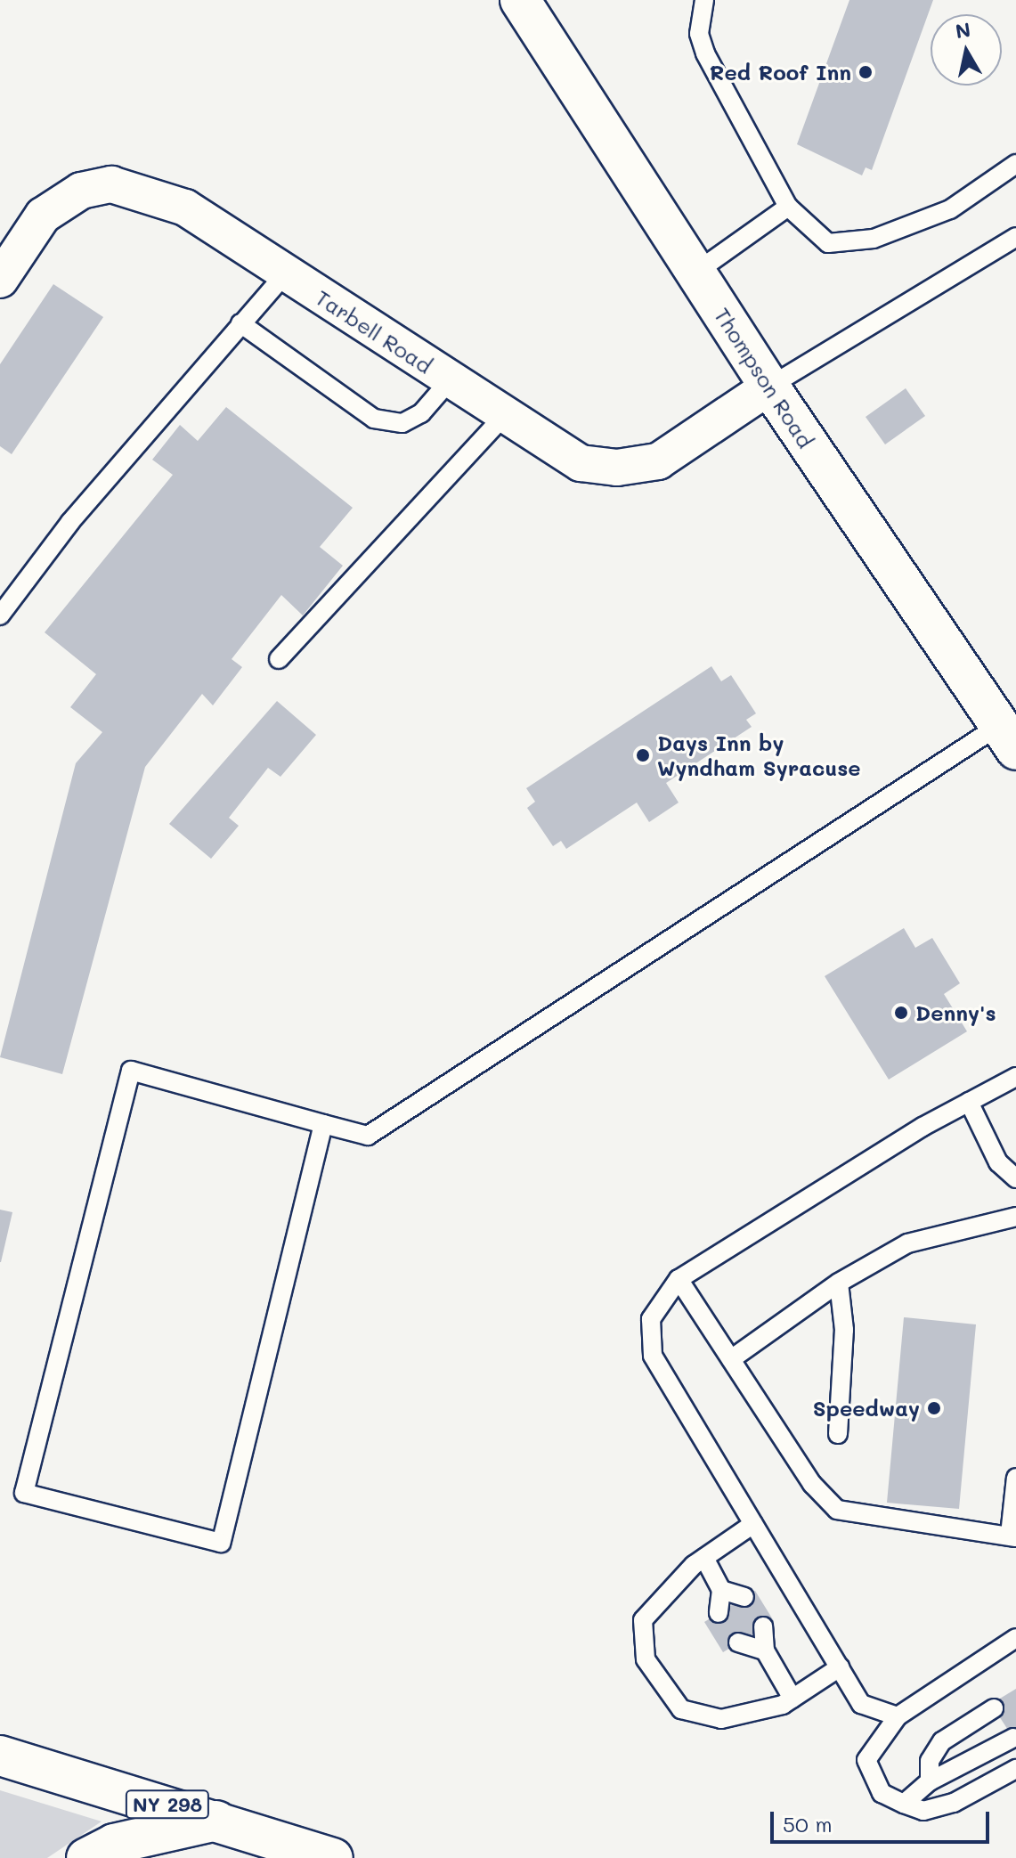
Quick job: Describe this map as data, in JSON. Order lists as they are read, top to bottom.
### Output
{
  "streets": {
    "street": ["Tarbell Road", "Thompson Road", "NY 298"]
  },
  "crossings": [
    ["Tarbell Road", "Thompson Road"]
  ],
  "places": [
    "Red Roof Inn",
    "Days Inn by Wyndham Syracuse",
    "Denny's",
    "Speedway"
  ],
  "scale_bar": "50 m",
  "north": "top"
}
